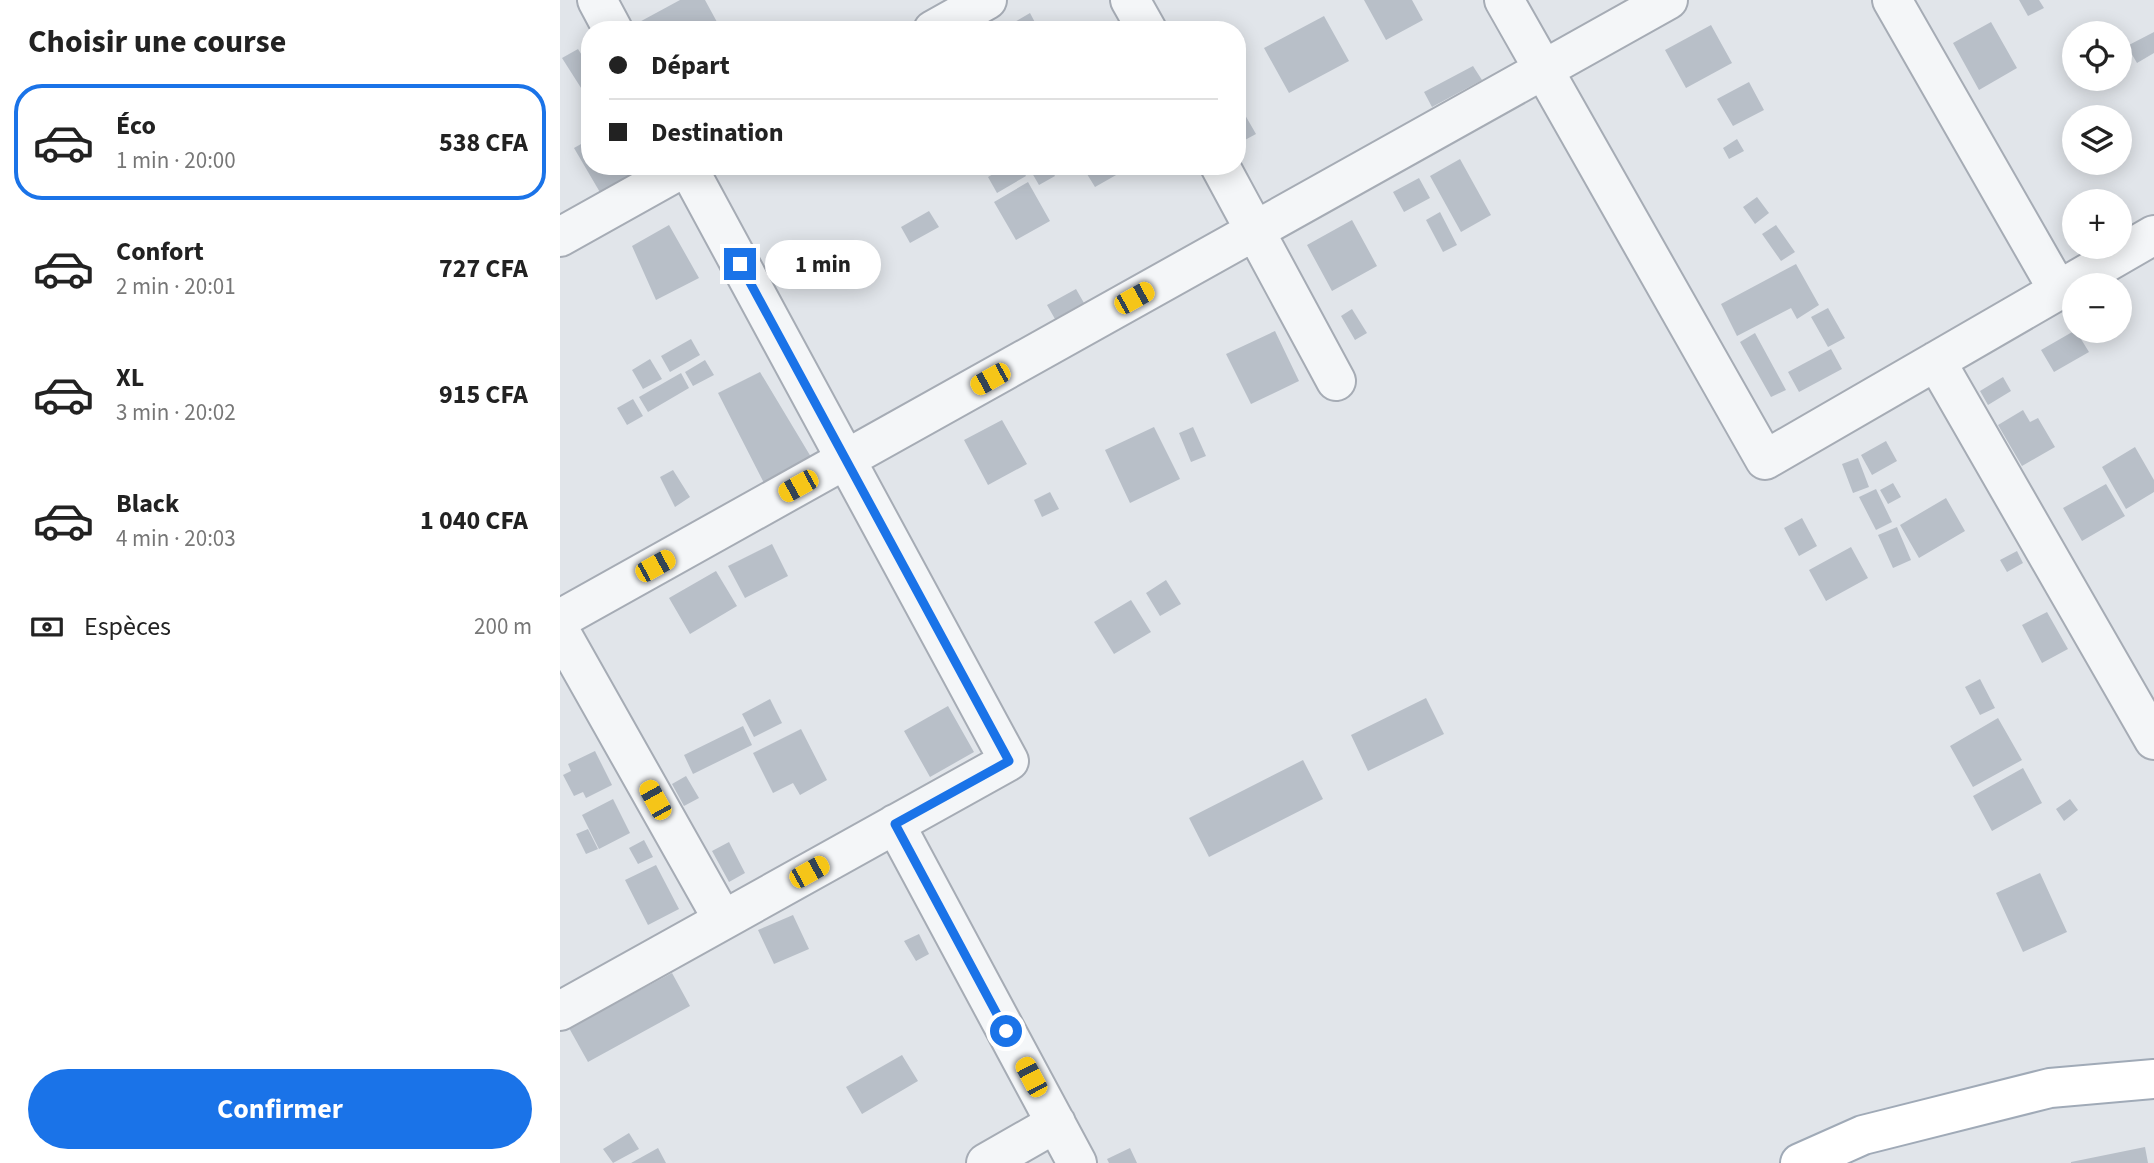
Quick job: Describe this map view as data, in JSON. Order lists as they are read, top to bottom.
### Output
{
  "page": {
    "heading": "Choisir une course",
    "map_buttons": ["+", "−"],
    "banner": ["Départ", "Destination"],
    "list": [
      {
        "name": "Éco",
        "note": "1 min · 20:00",
        "value": "538 CFA"
      },
      {
        "name": "Confort",
        "note": "2 min · 20:01",
        "value": "727 CFA"
      },
      {
        "name": "XL",
        "note": "3 min · 20:02",
        "value": "915 CFA"
      },
      {
        "name": "Black",
        "note": "4 min · 20:03",
        "value": "1 040 CFA"
      }
    ],
    "bubble": "1 min",
    "pay": ["Espèces", "200 m"],
    "buttons": "Confirmer"
  }
}
